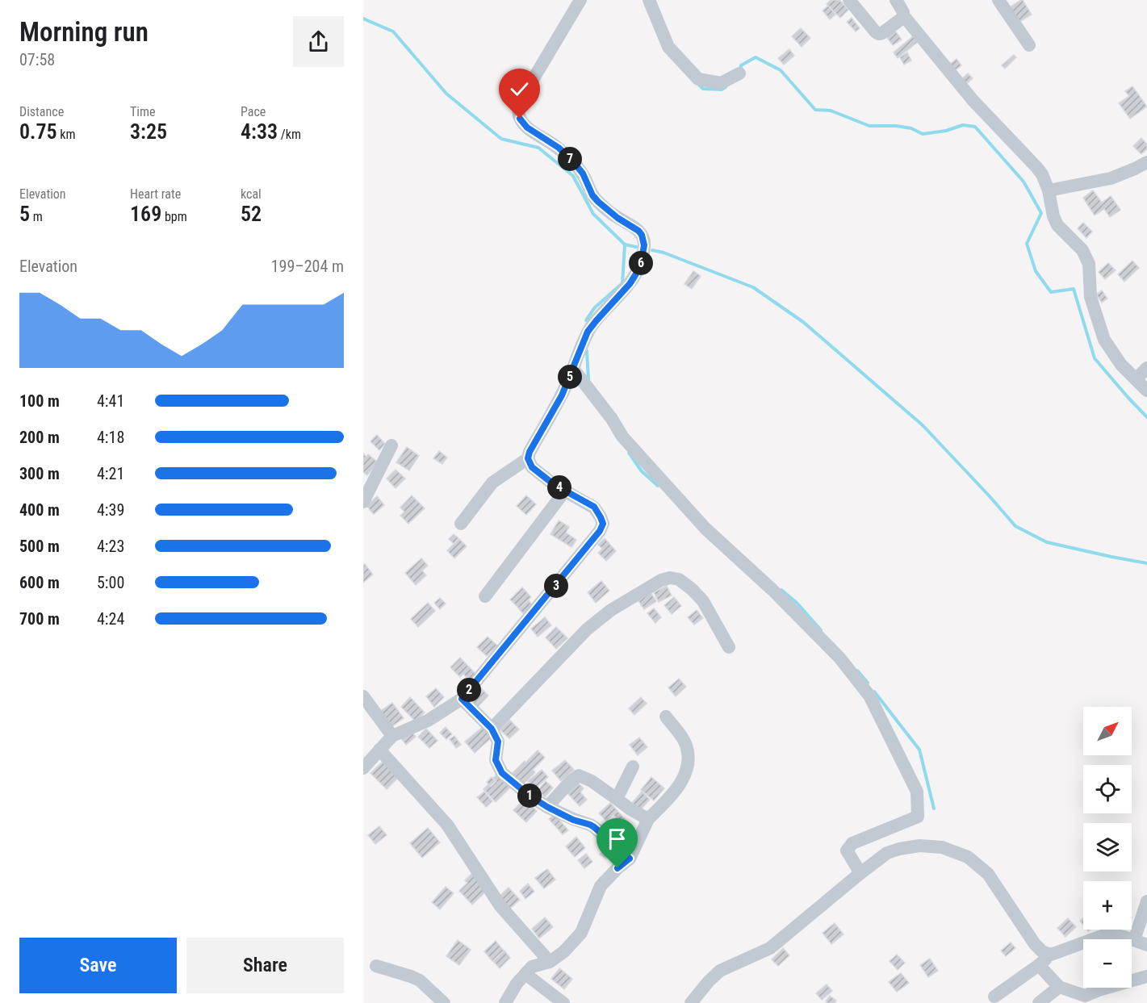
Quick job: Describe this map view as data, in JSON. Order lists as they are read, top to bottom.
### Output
{
  "north": "top right",
  "page": {
    "heading": ["Morning run", "07:58"],
    "stats": [
      ["Distance", "0.75 km"],
      ["Time", "3:25"],
      ["Pace", "4:33 /km"],
      ["Elevation", "5 m"],
      ["Heart rate", "169 bpm"],
      ["kcal", "52"]
    ],
    "pins": [
      "7",
      "6",
      "5",
      "4",
      "3",
      "2",
      "1"
    ],
    "chart": ["Elevation", "199–204 m"],
    "list": [
      {
        "name": "100 m",
        "note": "4:41"
      },
      {
        "name": "200 m",
        "note": "4:18"
      },
      {
        "name": "300 m",
        "note": "4:21"
      },
      {
        "name": "400 m",
        "note": "4:39"
      },
      {
        "name": "500 m",
        "note": "4:23"
      },
      {
        "name": "600 m",
        "note": "5:00"
      },
      {
        "name": "700 m",
        "note": "4:24"
      }
    ],
    "map_buttons": ["+", "−"],
    "buttons": ["Save", "Share"]
  }
}
